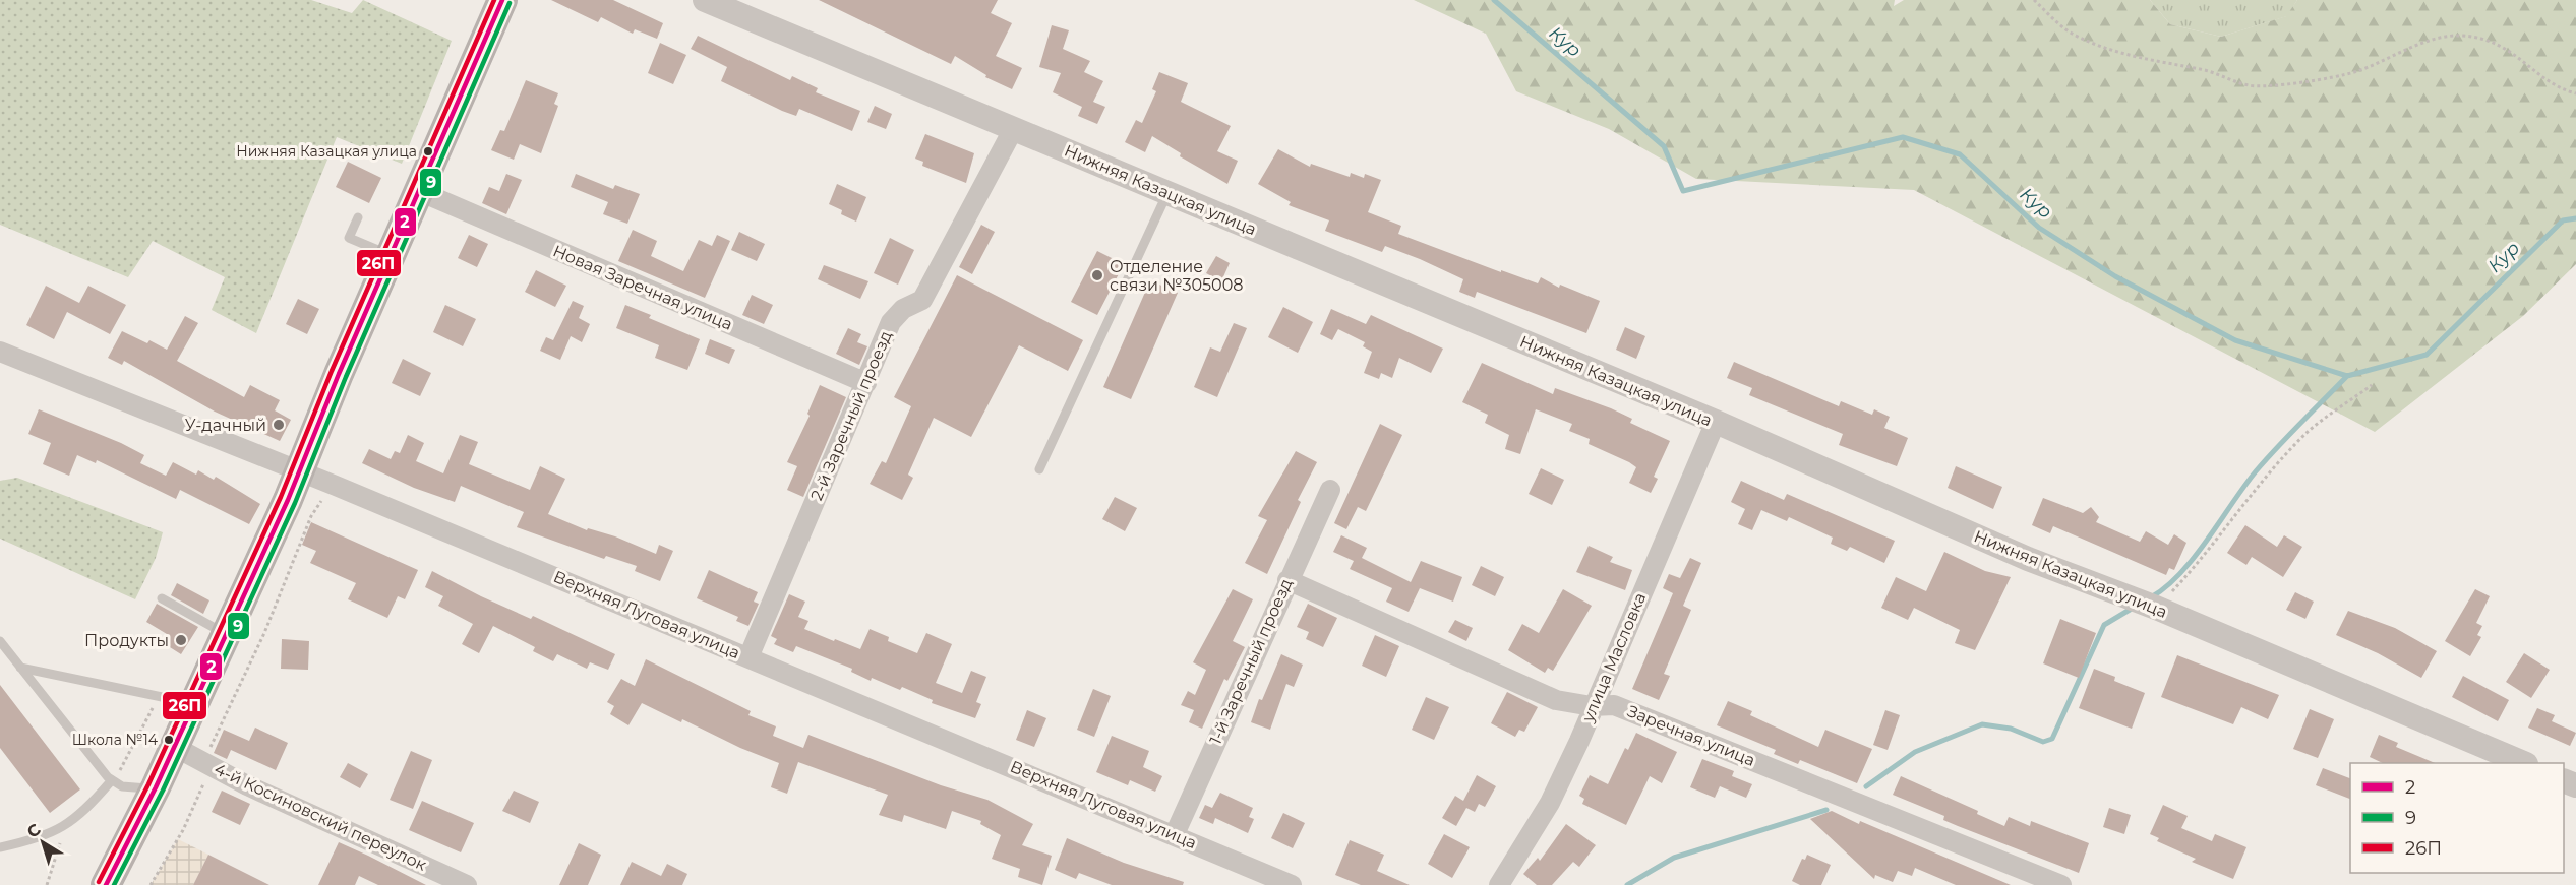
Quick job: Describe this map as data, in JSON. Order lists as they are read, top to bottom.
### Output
{
  "streets": {
    "street": [
      "Нижняя Казацкая улица",
      "Новая Заречная улица",
      "2-й Заречный проезд",
      "Верхняя Луговая улица",
      "улица Масловка",
      "1-й Заречный проезд",
      "Заречная улица",
      "4-й Косиновский переулок"
    ]
  },
  "crossings": [
    ["Нижняя Казацкая улица", "2-й Заречный проезд"],
    ["Нижняя Казацкая улица", "улица Масловка"],
    ["Новая Заречная улица", "2-й Заречный проезд"],
    ["2-й Заречный проезд", "Верхняя Луговая улица"],
    ["Верхняя Луговая улица", "1-й Заречный проезд"],
    ["улица Масловка", "Заречная улица"],
    ["1-й Заречный проезд", "Заречная улица"]
  ],
  "water": ["Кур"],
  "places": [
    "Нижняя Казацкая улица",
    "Отделение связи №305008",
    "У-дачный",
    "Продукты",
    "Школа №14"
  ],
  "lines": ["transit line 2", "transit line 26П", "transit line 9"],
  "legend": ["2", "9", "26П"],
  "north": "top left"
}
